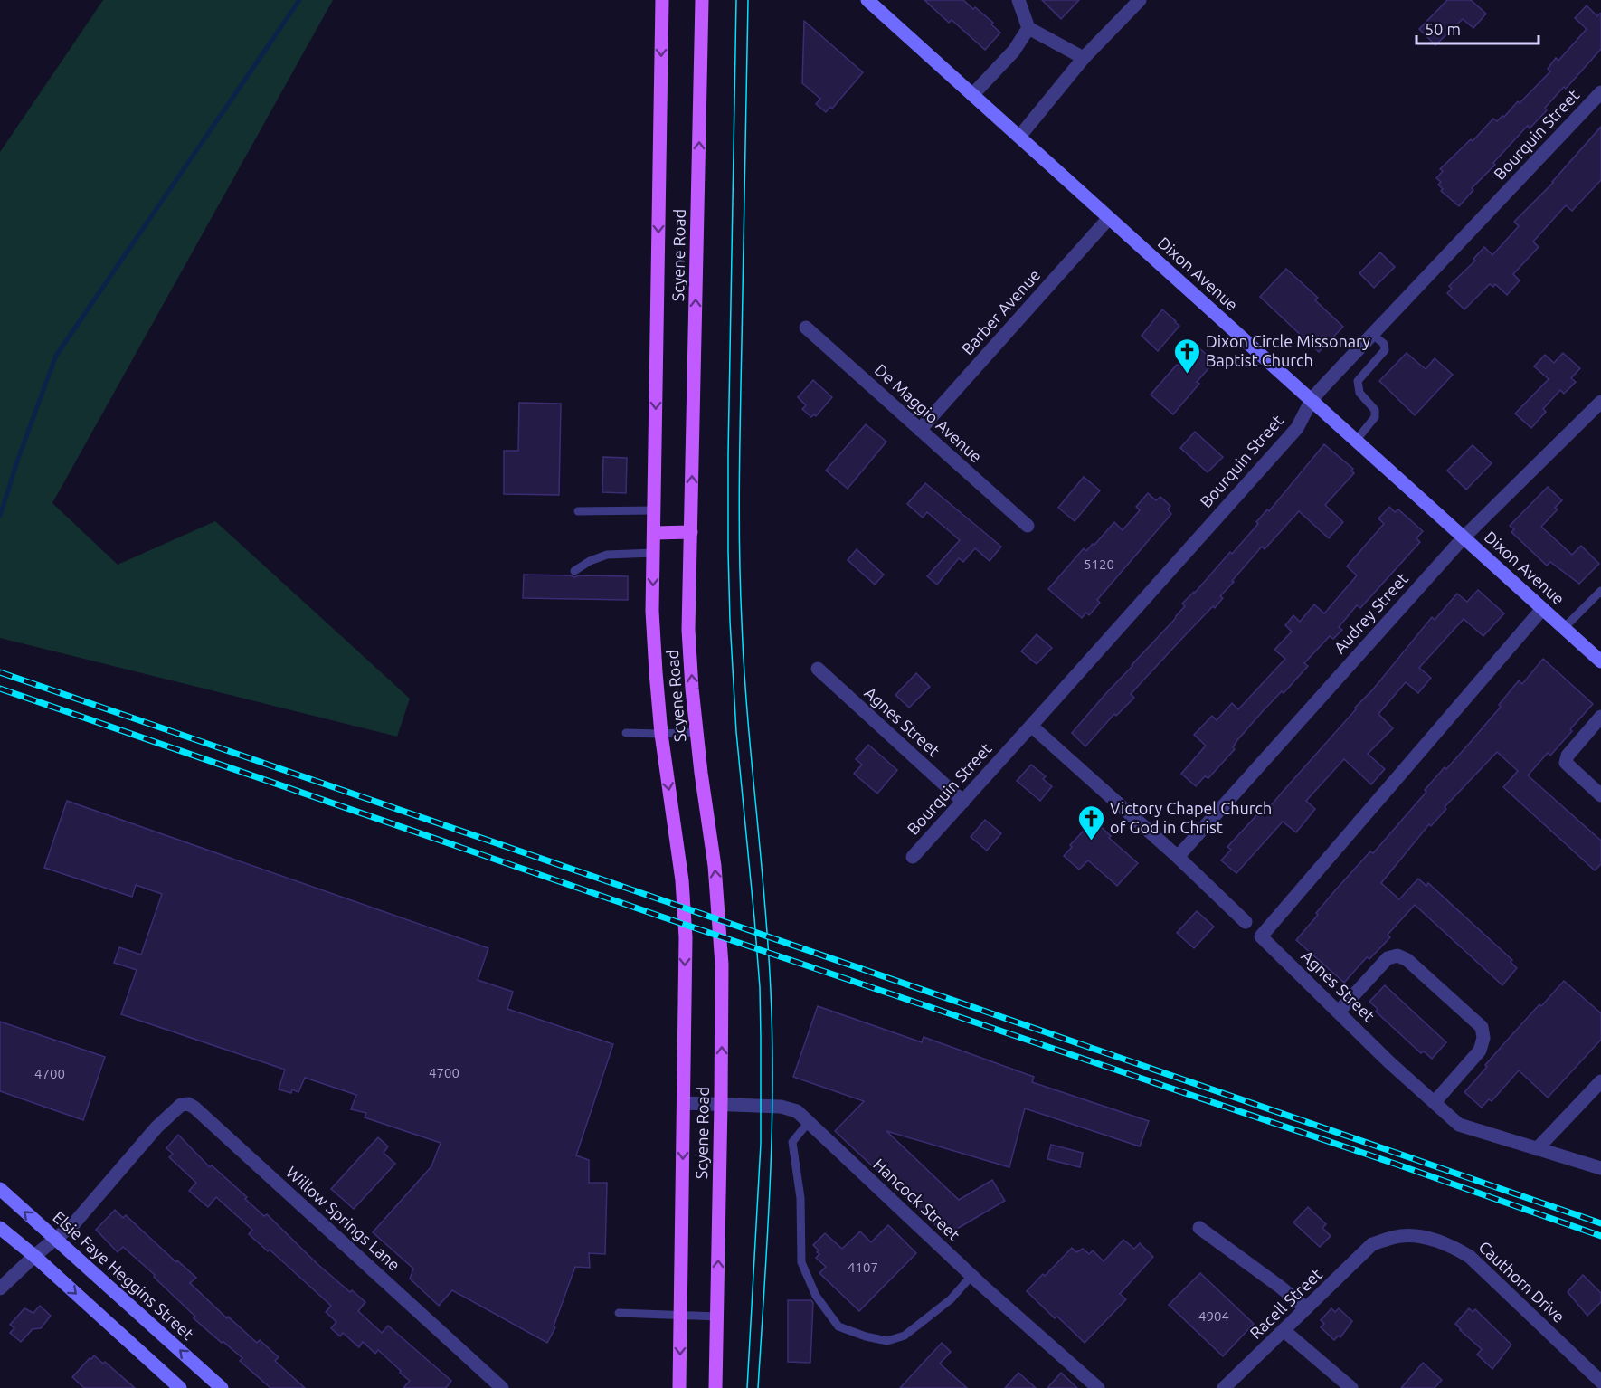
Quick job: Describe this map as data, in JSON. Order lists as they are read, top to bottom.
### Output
{
  "streets": {
    "main road": ["Scyene Road"],
    "street": [
      "Bourquin Street",
      "Dixon Avenue",
      "Barber Avenue",
      "De Maggio Avenue",
      "Audrey Street",
      "Agnes Street",
      "Hancock Street",
      "Willow Springs Lane",
      "Elsie Faye Heggins Street",
      "Cauthorn Drive",
      "Racell Street"
    ]
  },
  "crossings": [
    ["Bourquin Street", "Dixon Avenue"],
    ["Bourquin Street", "Agnes Street"],
    ["Scyene Road", "Hancock Street"],
    ["Dixon Avenue", "Barber Avenue"],
    ["Dixon Avenue", "Audrey Street"],
    ["Dixon Avenue", "Agnes Street"],
    ["Barber Avenue", "De Maggio Avenue"],
    ["Willow Springs Lane", "Elsie Faye Heggins Street"],
    ["Cauthorn Drive", "Racell Street"]
  ],
  "places": {
    "church": ["Dixon Circle Missonary Baptist Church", "Victory Chapel Church of God in Christ"]
  },
  "house_numbers": [
    "5120",
    "4700",
    "4700",
    "4107",
    "4904"
  ],
  "scale_bar": "50 m"
}
